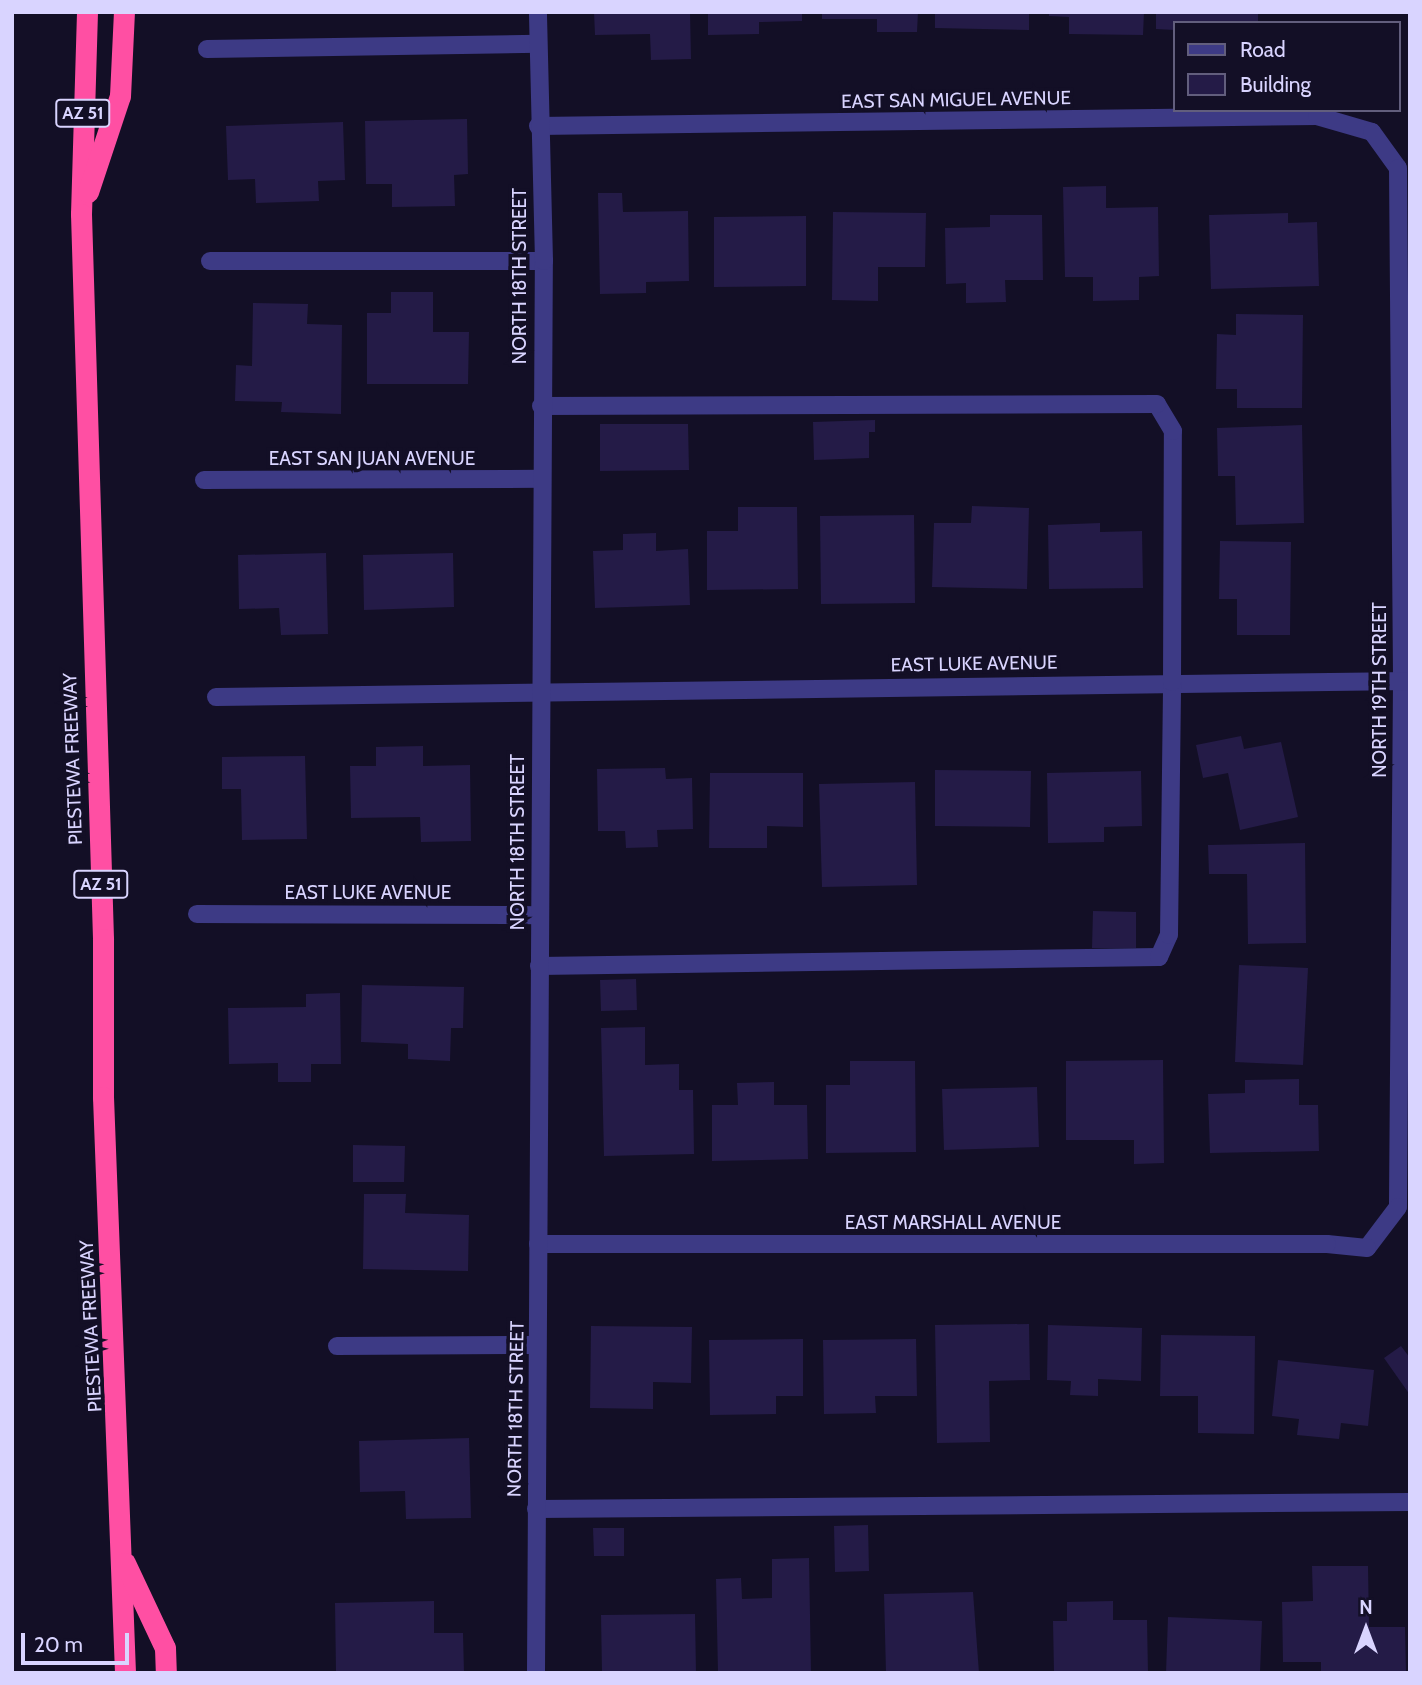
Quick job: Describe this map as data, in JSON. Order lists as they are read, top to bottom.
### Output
{
  "streets": {
    "highway": ["AZ 51", "PIESTEWA FREEWAY"],
    "street": [
      "EAST SAN MIGUEL AVENUE",
      "NORTH 18TH STREET",
      "EAST SAN JUAN AVENUE",
      "EAST LUKE AVENUE",
      "NORTH 19TH STREET",
      "EAST MARSHALL AVENUE"
    ]
  },
  "crossings": [
    ["EAST SAN MIGUEL AVENUE", "NORTH 18TH STREET"],
    ["EAST SAN MIGUEL AVENUE", "NORTH 19TH STREET"],
    ["NORTH 18TH STREET", "EAST SAN JUAN AVENUE"],
    ["NORTH 18TH STREET", "EAST LUKE AVENUE"],
    ["NORTH 18TH STREET", "EAST MARSHALL AVENUE"],
    ["EAST LUKE AVENUE", "NORTH 19TH STREET"],
    ["NORTH 19TH STREET", "EAST MARSHALL AVENUE"]
  ],
  "legend": ["Road", "Building"],
  "scale_bar": "20 m",
  "north": "top"
}
